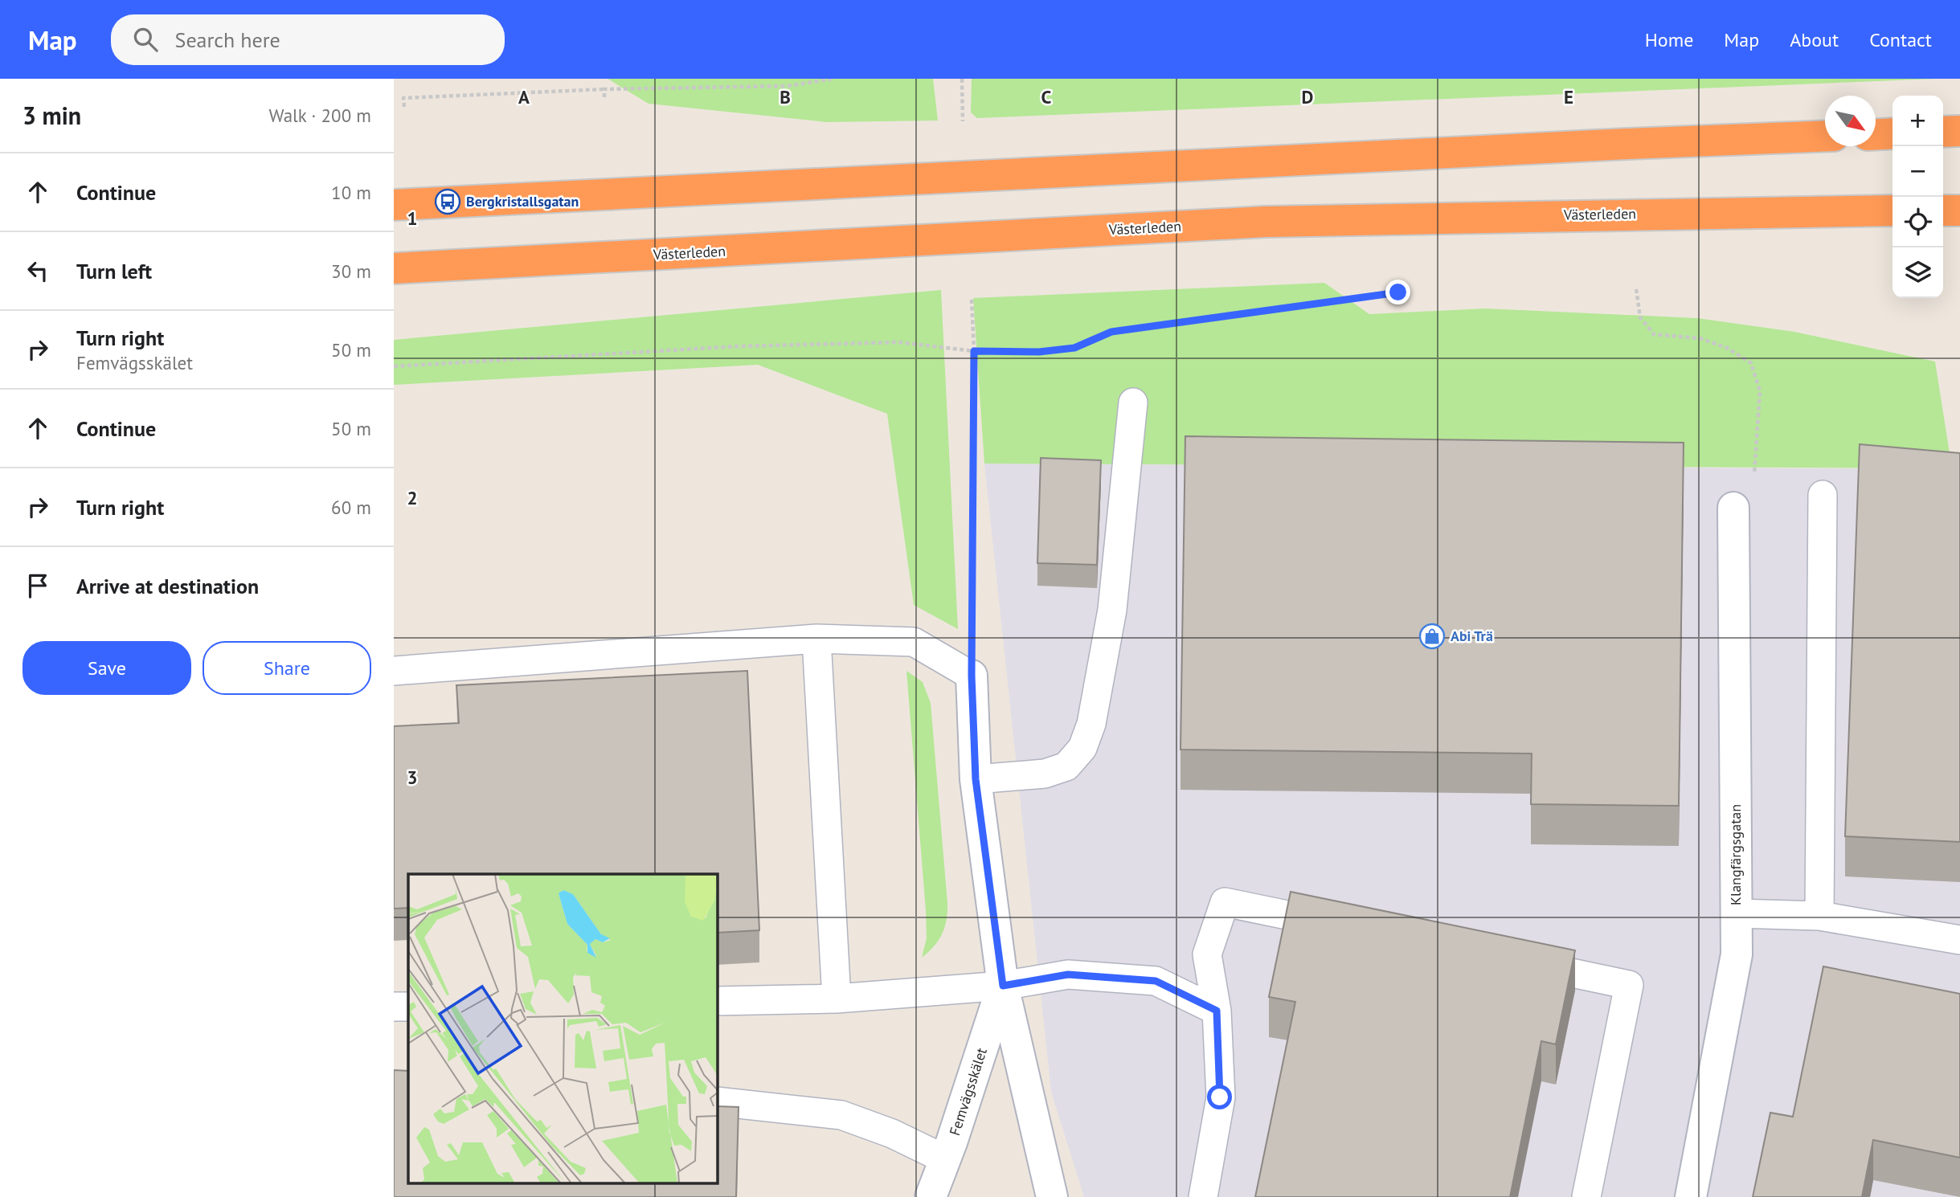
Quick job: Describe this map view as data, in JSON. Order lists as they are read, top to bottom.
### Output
{
  "streets": {
    "highway": ["Västerleden"],
    "street": ["Klangfärgsgatan", "Femvägsskälet"]
  },
  "places": {
    "bus stop": ["Bergkristallsgatan"],
    "shop": ["Abi Trä"]
  },
  "north": "bottom right",
  "page": {
    "header": "Map",
    "search": "Search here",
    "nav": [
      "Home",
      "Map",
      "About",
      "Contact"
    ],
    "heading": ["3 min", "Walk · 200 m"],
    "map_buttons": ["+", "−"],
    "list": [
      ["Continue", "10 m"],
      ["Turn left", "30 m"],
      ["Turn right", "Femvägsskälet", "50 m"],
      ["Continue", "50 m"],
      ["Turn right", "60 m"],
      "Arrive at destination"
    ],
    "buttons": ["Save", "Share"]
  },
  "grid": {
    "columns": [
      "A",
      "B",
      "C",
      "D",
      "E"
    ],
    "rows": ["1", "2", "3"]
  }
}
